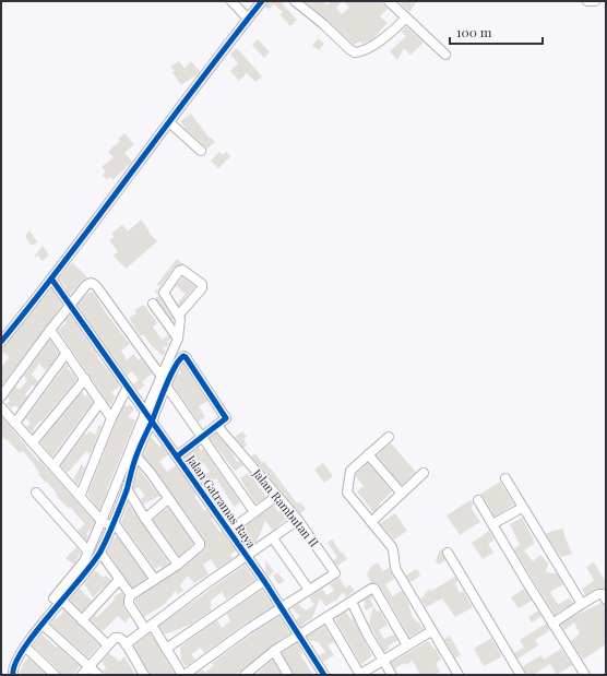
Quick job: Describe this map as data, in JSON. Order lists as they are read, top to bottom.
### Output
{
  "streets": {
    "street": ["Jalan Gatramas Raya", "Jalan Rambutan II"]
  },
  "crossings": [
    ["Jalan Gatramas Raya", "Jalan Rambutan II"]
  ],
  "scale_bar": "100 m"
}
